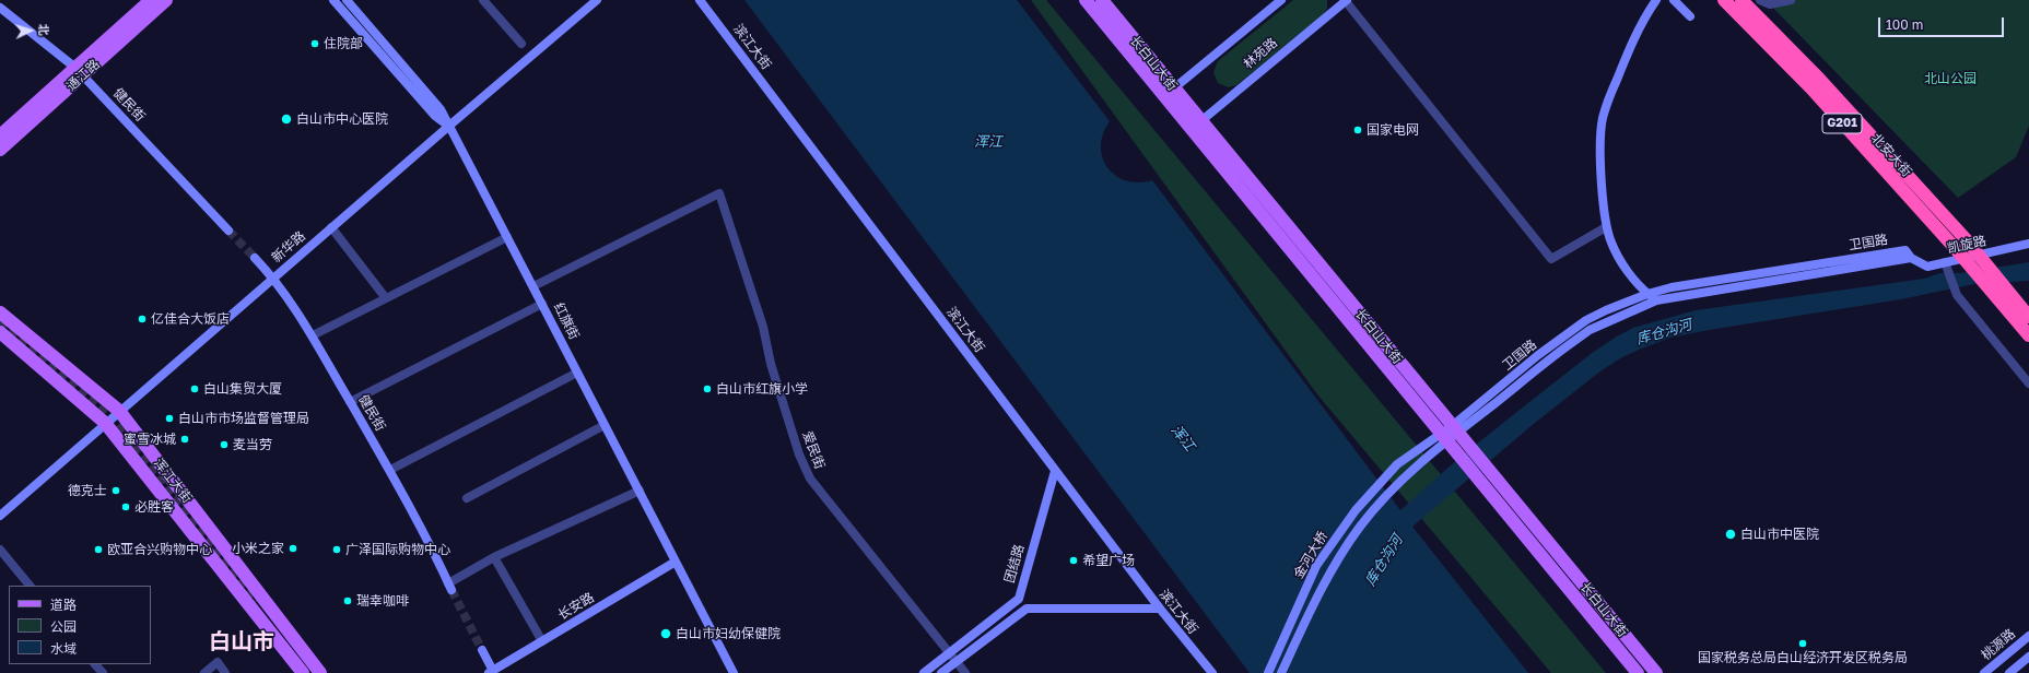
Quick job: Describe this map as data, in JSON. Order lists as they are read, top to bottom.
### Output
{
  "streets": {
    "highway": ["G201", "北安大街"],
    "main road": ["长白山大街", "通江路", "浑江大街"],
    "street": [
      "滨江大街",
      "林苑路",
      "健民街",
      "卫国路",
      "凯旋路",
      "新华路",
      "红旗街",
      "爱民街",
      "金河大桥",
      "团结路",
      "长安路",
      "桃源路"
    ]
  },
  "crossings": [
    ["滨江大街", "团结路"],
    ["林苑路", "长白山大街"],
    ["长白山大街", "卫国路"],
    ["通江路", "健民街"],
    ["健民街", "新华路"],
    ["卫国路", "凯旋路"],
    ["卫国路", "金河大桥"],
    ["新华路", "红旗街"],
    ["新华路", "浑江大街"],
    ["红旗街", "爱民街"],
    ["红旗街", "长安路"],
    ["爱民街", "团结路"]
  ],
  "districts": ["白山市"],
  "water": ["浑江", "库仓沟河"],
  "parks": ["北山公园"],
  "places": [
    "住院部",
    "白山市中心医院",
    "国家电网",
    "亿佳合大饭店",
    "白山集贸大厦",
    "白山市红旗小学",
    "白山市市场监督管理局",
    "蜜雪冰城",
    "麦当劳",
    "德克士",
    "必胜客",
    "白山市中医院",
    "小米之家",
    "欧亚合兴购物中心",
    "广泽国际购物中心",
    "希望广场",
    "瑞幸咖啡",
    "白山市妇幼保健院",
    "国家税务总局白山经济开发区税务局"
  ],
  "legend": ["道路", "公园", "水域"],
  "scale_bar": "100 m",
  "north": "right"
}
